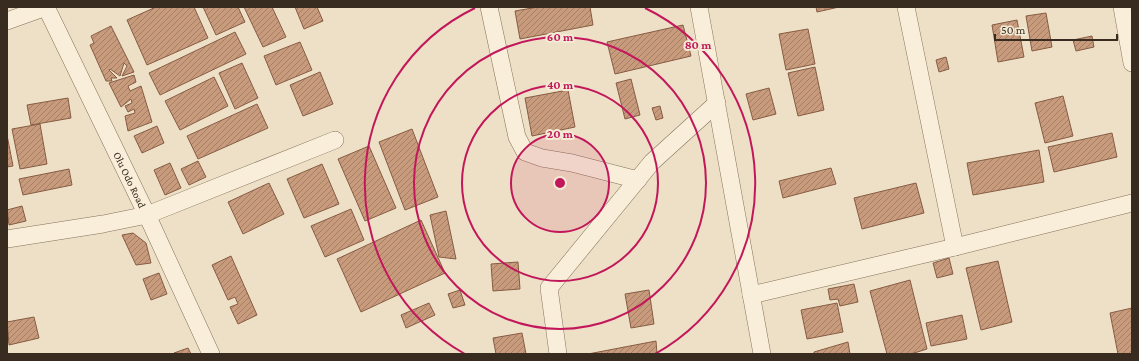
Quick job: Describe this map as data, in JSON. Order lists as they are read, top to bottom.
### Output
{
  "streets": {
    "street": ["Olu Odo Road"]
  },
  "scale_bar": "50 m",
  "rings": [
    "60 m",
    "80 m",
    "40 m",
    "20 m"
  ]
}
